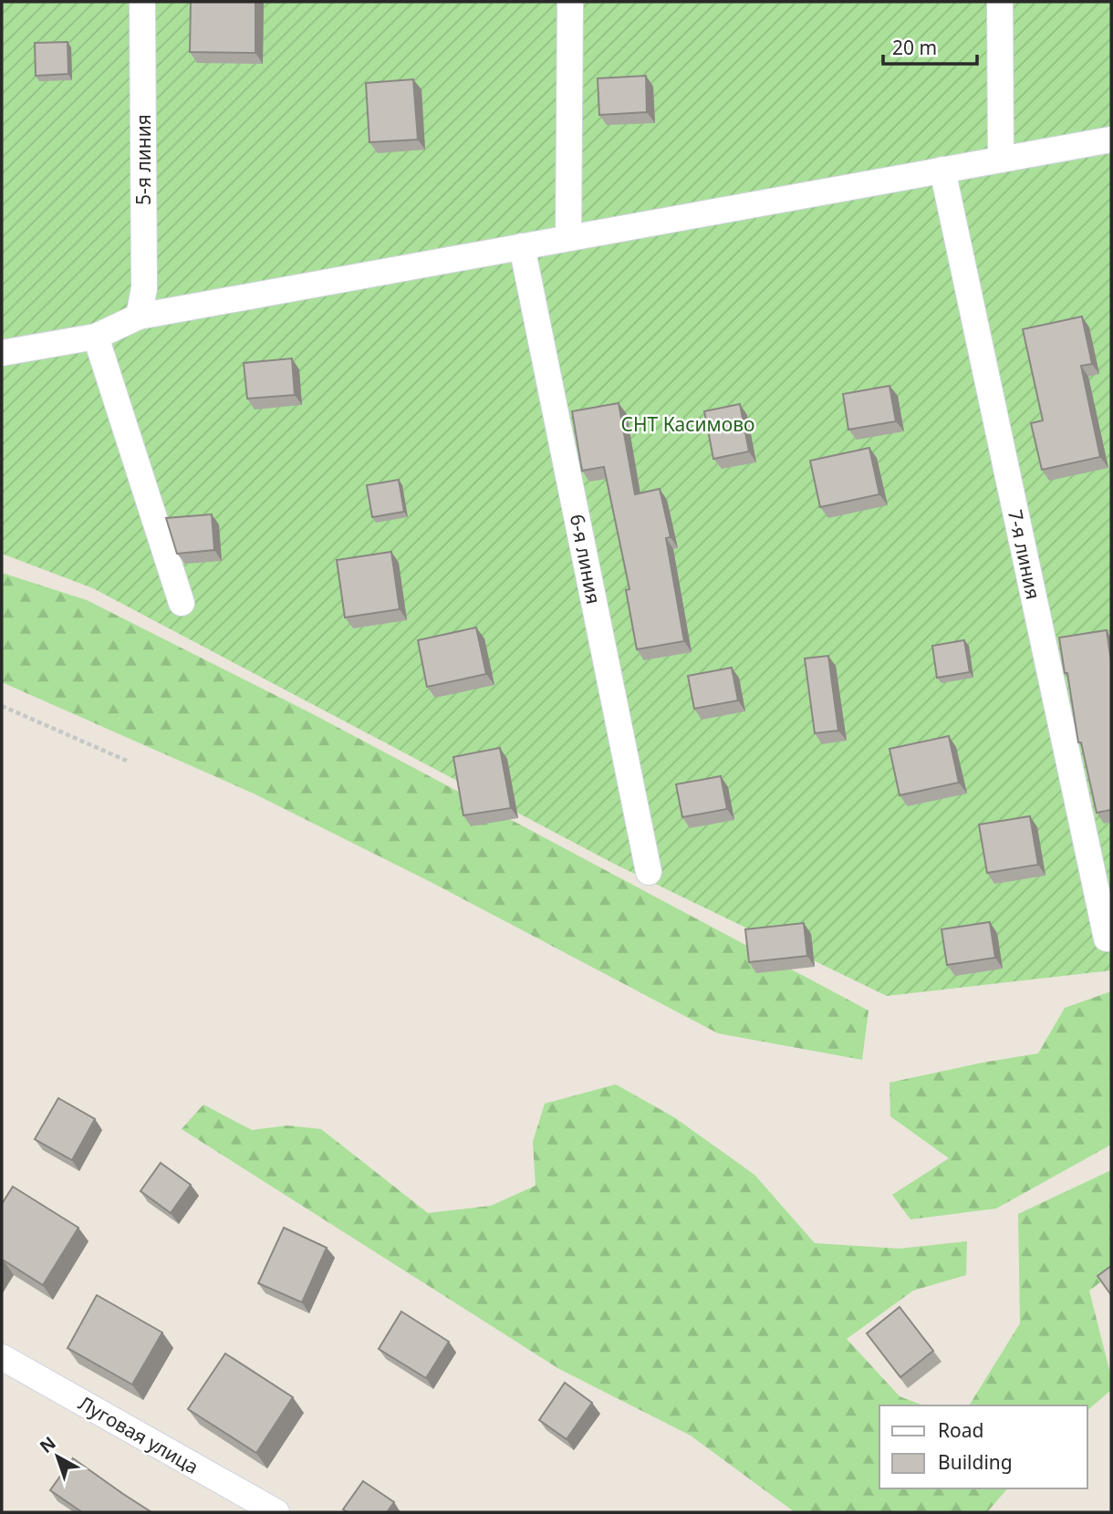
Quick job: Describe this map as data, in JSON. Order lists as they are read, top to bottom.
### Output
{
  "streets": {
    "street": [
      "5-я линия",
      "7-я линия",
      "6-я линия",
      "Луговая улица"
    ]
  },
  "parks": ["СНТ Касимово"],
  "legend": ["Road", "Building"],
  "scale_bar": "20 m",
  "north": "top left"
}
